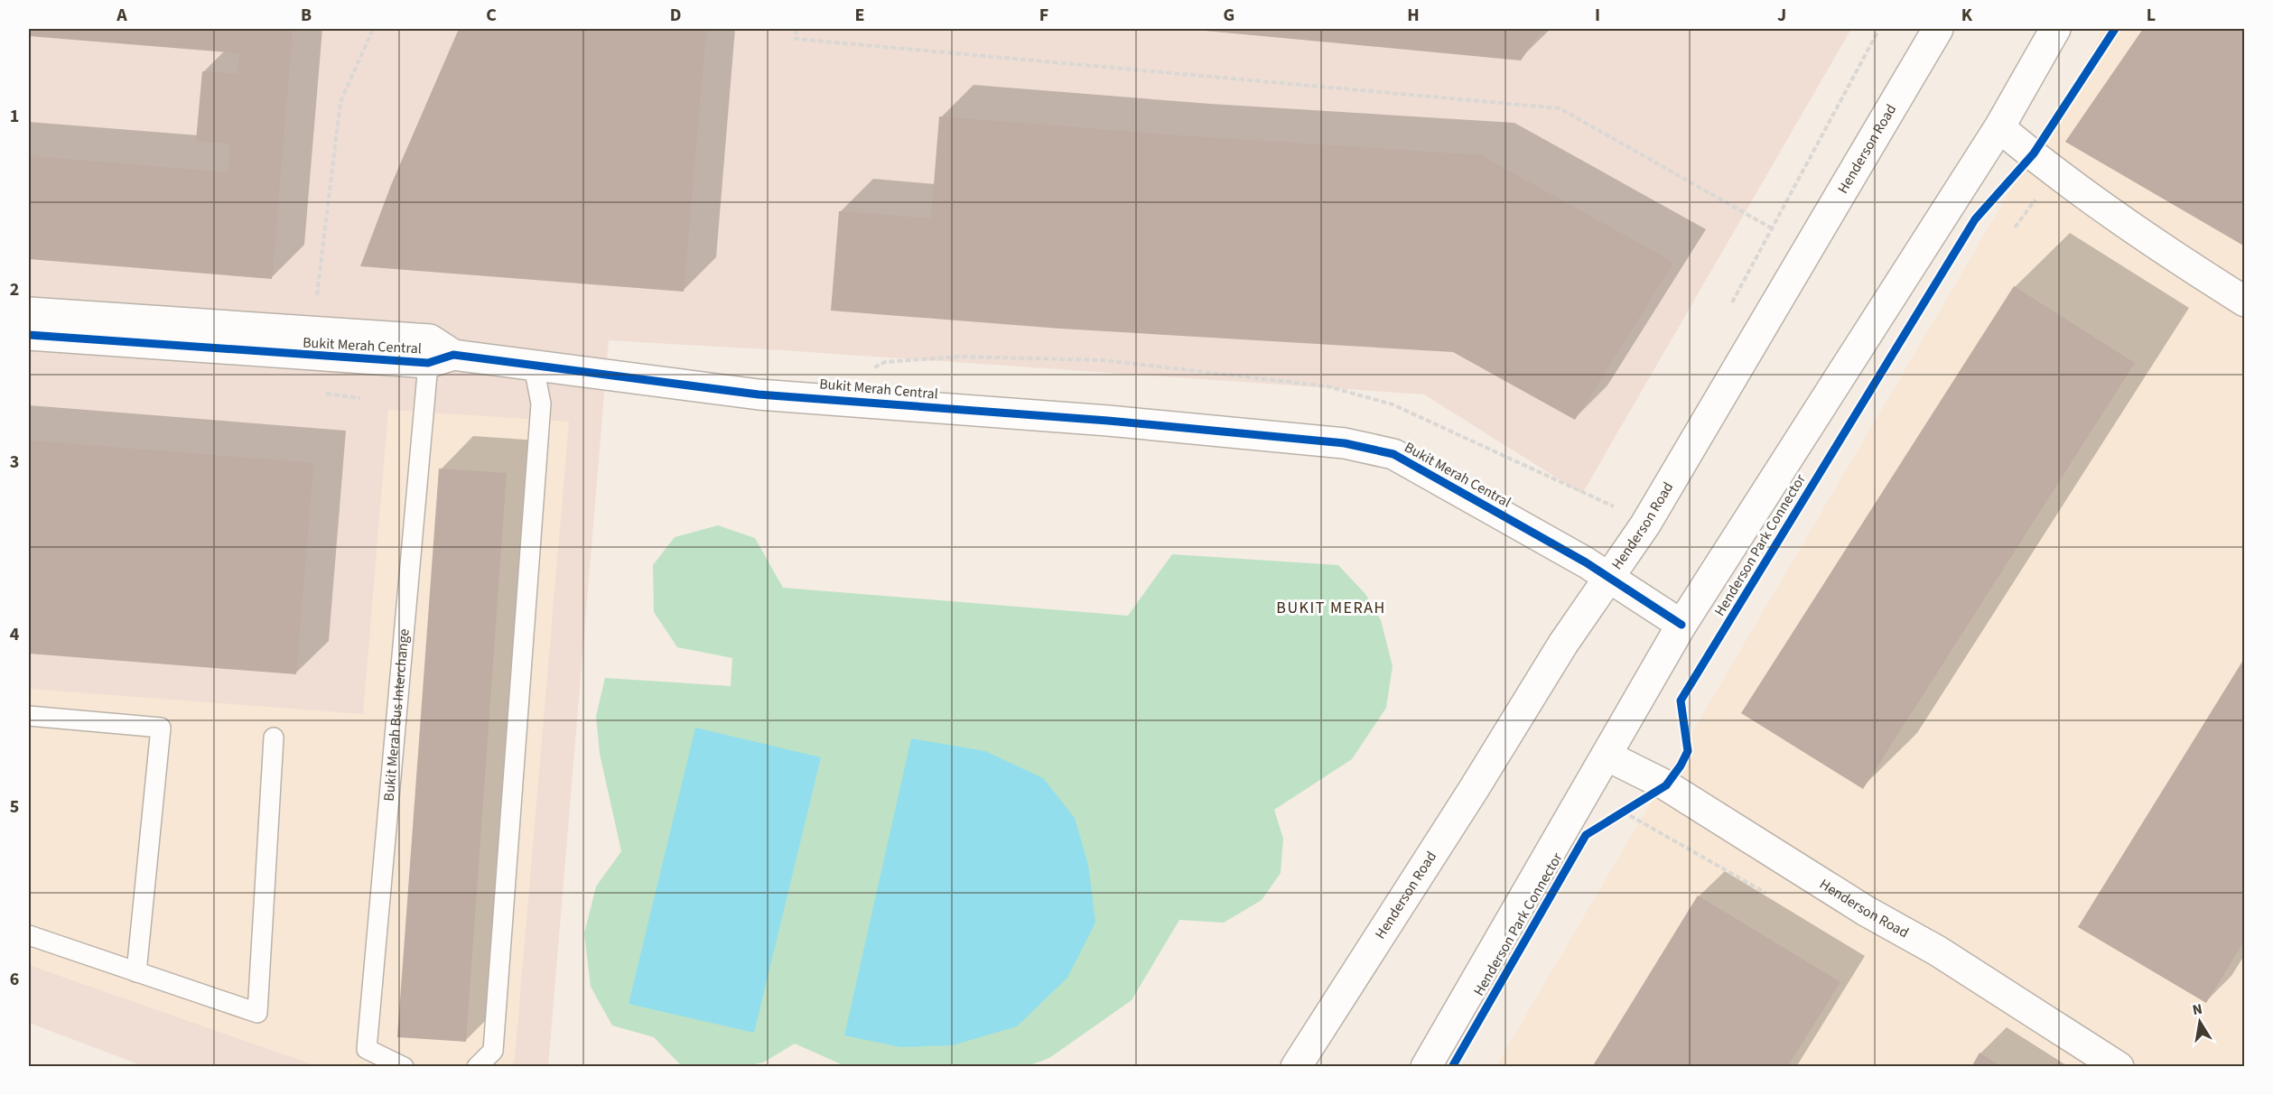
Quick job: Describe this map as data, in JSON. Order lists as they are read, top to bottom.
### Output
{
  "streets": {
    "street": ["Henderson Road", "Bukit Merah Central"],
    "lane": ["Bukit Merah Bus Interchange"],
    "cycle path": ["Henderson Park Connector"]
  },
  "crossings": [
    ["Henderson Road", "Bukit Merah Central"],
    ["Bukit Merah Central", "Bukit Merah Bus Interchange"]
  ],
  "districts": ["BUKIT MERAH"],
  "north": "top",
  "grid": {
    "columns": [
      "A",
      "B",
      "C",
      "D",
      "E",
      "F",
      "G",
      "H",
      "I",
      "J",
      "K",
      "L"
    ],
    "rows": [
      "1",
      "2",
      "3",
      "4",
      "5",
      "6"
    ]
  }
}
